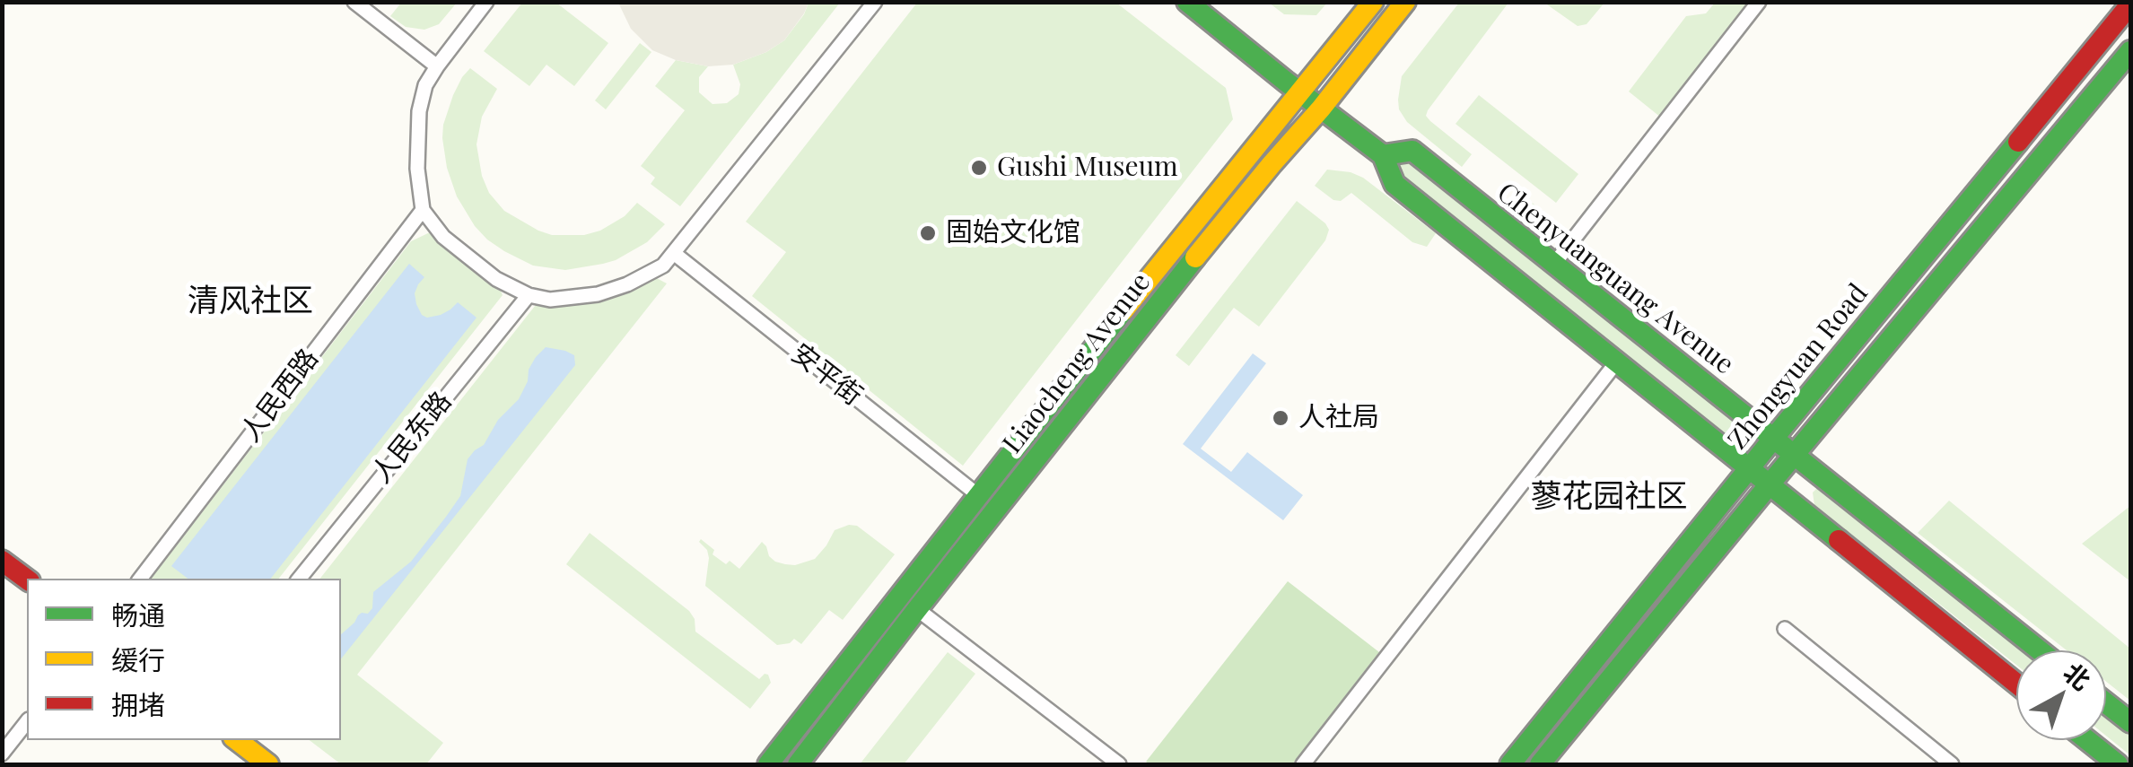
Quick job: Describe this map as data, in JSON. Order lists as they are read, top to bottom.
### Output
{
  "streets": {
    "main road": ["Chenyuanguang Avenue", "Liaocheng Avenue", "Zhongyuan Road"],
    "street": ["安平街", "人民西路", "人民东路"]
  },
  "crossings": [
    ["Chenyuanguang Avenue", "Zhongyuan Road"],
    ["Liaocheng Avenue", "安平街"]
  ],
  "districts": ["清风社区", "蓼花园社区"],
  "places": ["Gushi Museum", "固始文化馆", "人社局"],
  "legend": ["畅通", "缓行", "拥堵"],
  "north": "top right"
}
